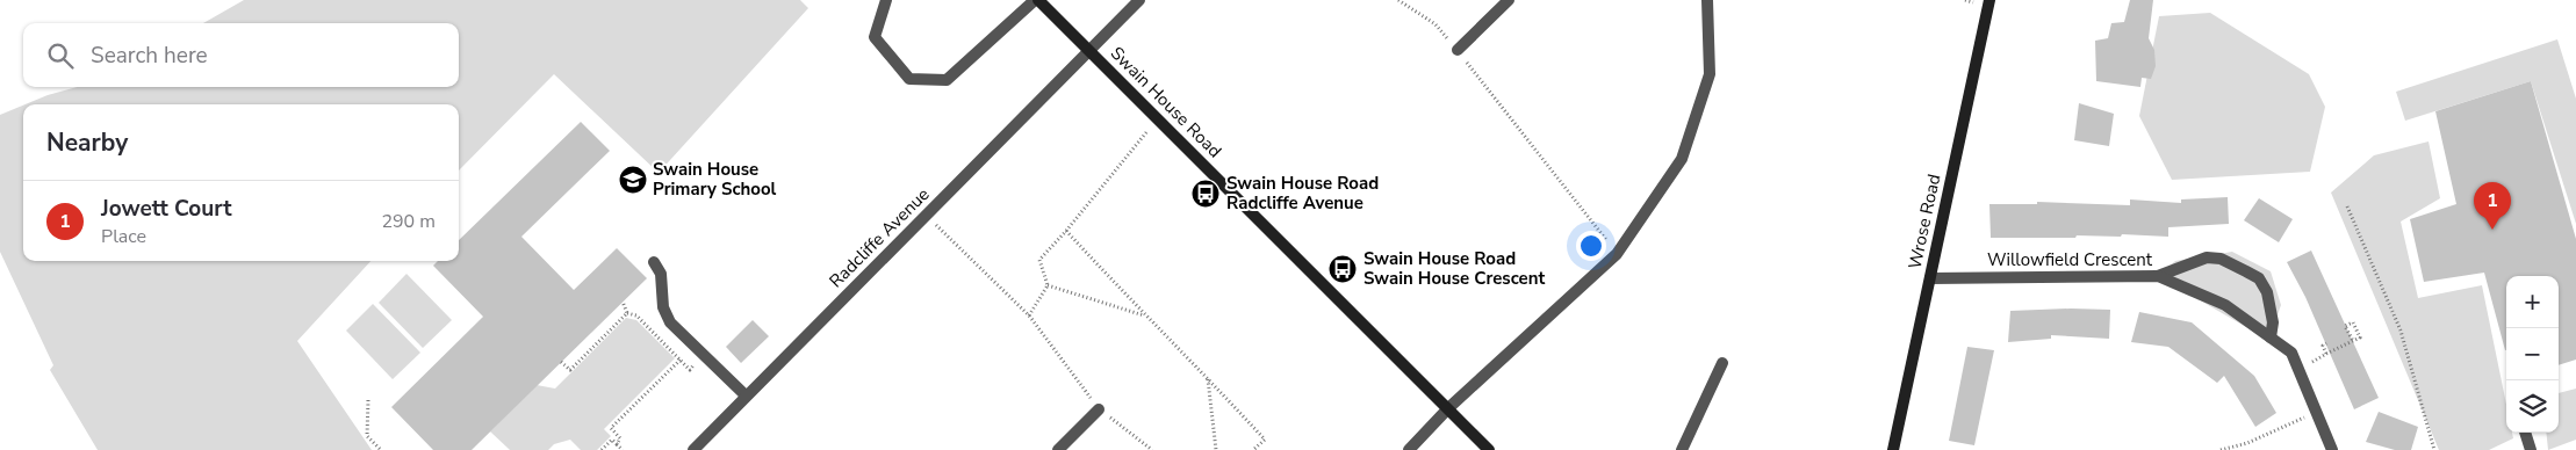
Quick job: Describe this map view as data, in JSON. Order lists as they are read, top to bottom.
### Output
{
  "streets": {
    "street": [
      "Swain House Road",
      "Wrose Road",
      "Radcliffe Avenue",
      "Willowfield Crescent"
    ]
  },
  "crossings": [
    ["Swain House Road", "Radcliffe Avenue"],
    ["Wrose Road", "Willowfield Crescent"]
  ],
  "places": {
    "school or university": ["Swain House Primary School"],
    "bus stop": ["Swain House Road Radcliffe Avenue", "Swain House Road Swain House Crescent"]
  },
  "page": {
    "search": "Search here",
    "heading": "Nearby",
    "list": [
      {
        "mark": "1",
        "name": "Jowett Court",
        "note": "Place",
        "value": "290 m"
      }
    ],
    "pins": "1",
    "map_buttons": ["+", "−"]
  }
}
